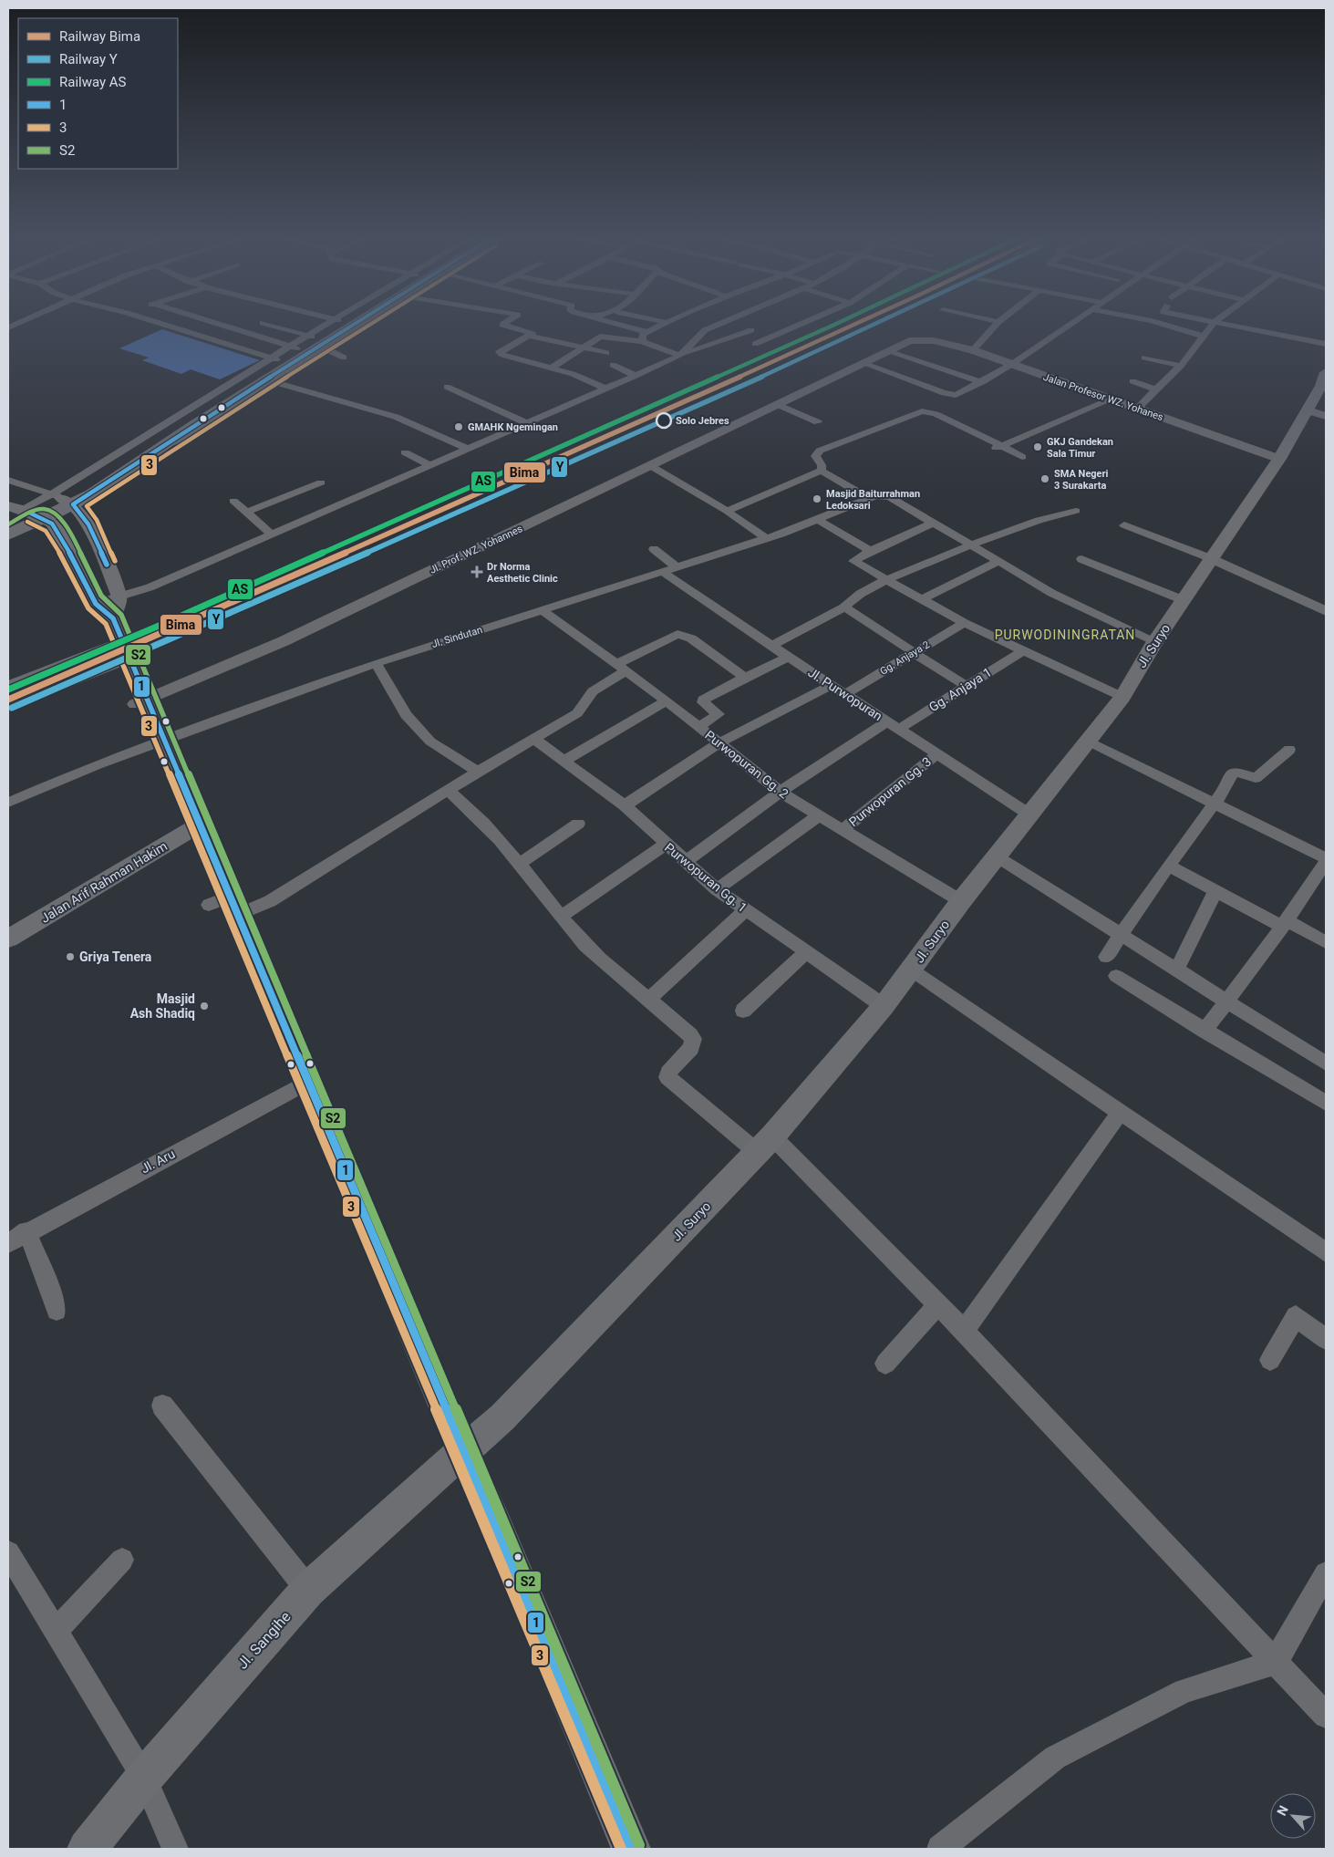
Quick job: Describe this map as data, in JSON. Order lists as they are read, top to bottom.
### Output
{
  "streets": {
    "main road": ["Jl. Suryo", "Jalan Arif Rahman Hakim", "Jl. Sangihe"],
    "street": [
      "Jalan Profesor WZ. Yohanes",
      "Jl. Prof. WZ. Yohannes",
      "Jl. Sindutan",
      "Gg. Anjaya 2",
      "Gg. Anjaya 1",
      "Jl. Purwopuran",
      "Purwopuran Gg. 2",
      "Purwopuran Gg. 3",
      "Purwopuran Gg. 1",
      "Jl. Aru"
    ]
  },
  "crossings": [
    ["Jalan Profesor WZ. Yohanes", "Jl. Prof. WZ. Yohannes"],
    ["Jalan Profesor WZ. Yohanes", "Jl. Suryo"],
    ["Jl. Sindutan", "Jl. Purwopuran"],
    ["Jl. Sindutan", "Purwopuran Gg. 2"],
    ["Jl. Suryo", "Jl. Purwopuran"],
    ["Jl. Suryo", "Purwopuran Gg. 2"],
    ["Jl. Suryo", "Purwopuran Gg. 1"],
    ["Jl. Suryo", "Jl. Sangihe"],
    ["Gg. Anjaya 2", "Jl. Purwopuran"],
    ["Gg. Anjaya 1", "Jl. Purwopuran"],
    ["Gg. Anjaya 1", "Purwopuran Gg. 2"],
    ["Gg. Anjaya 1", "Purwopuran Gg. 1"],
    ["Jl. Purwopuran", "Purwopuran Gg. 3"],
    ["Purwopuran Gg. 2", "Purwopuran Gg. 3"]
  ],
  "districts": ["PURWODININGRATAN"],
  "places": {
    "other": [
      "Solo Jebres",
      "GMAHK Ngemingan",
      "GKJ Gandekan Sala Timur",
      "SMA Negeri 3 Surakarta",
      "Masjid Baiturrahman Ledoksari",
      "Griya Tenera",
      "Masjid Ash Shadiq"
    ],
    "health": ["Dr Norma Aesthetic Clinic"]
  },
  "lines": [
    "rail line Bima",
    "rail line Y",
    "rail line AS",
    "transit line 1",
    "transit line 3",
    "transit line S2"
  ],
  "legend": [
    "Railway Bima",
    "Railway Y",
    "Railway AS",
    "1",
    "3",
    "S2"
  ],
  "north": "top left"
}
